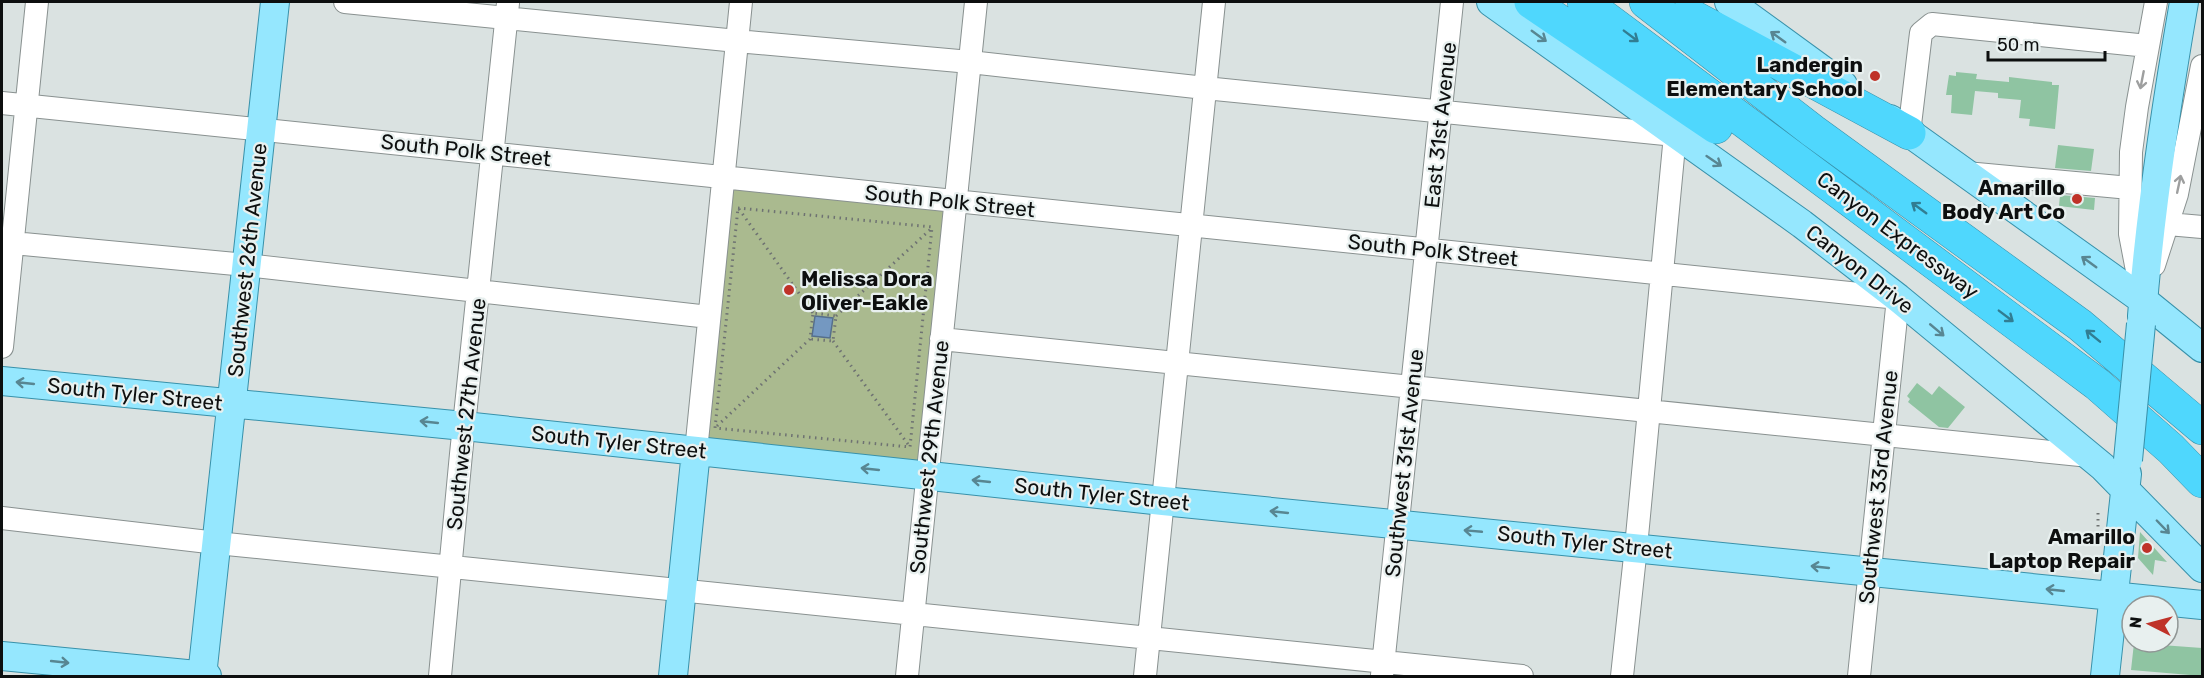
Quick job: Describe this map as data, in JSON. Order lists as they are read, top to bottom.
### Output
{
  "streets": {
    "highway": ["Canyon Expressway"],
    "main road": ["Southwest 26th Avenue", "Canyon Drive", "South Tyler Street"],
    "street": [
      "East 31st Avenue",
      "South Polk Street",
      "Southwest 27th Avenue",
      "Southwest 29th Avenue",
      "Southwest 31st Avenue",
      "Southwest 33rd Avenue"
    ]
  },
  "crossings": [
    ["East 31st Avenue", "South Polk Street"],
    ["East 31st Avenue", "Southwest 31st Avenue"],
    ["South Polk Street", "Southwest 26th Avenue"],
    ["South Polk Street", "Canyon Drive"],
    ["South Polk Street", "Southwest 27th Avenue"],
    ["South Polk Street", "Southwest 29th Avenue"],
    ["South Polk Street", "Southwest 31st Avenue"],
    ["South Polk Street", "Southwest 33rd Avenue"],
    ["Southwest 26th Avenue", "South Tyler Street"],
    ["Canyon Drive", "Southwest 33rd Avenue"],
    ["South Tyler Street", "Southwest 27th Avenue"],
    ["South Tyler Street", "Southwest 29th Avenue"],
    ["South Tyler Street", "Southwest 31st Avenue"],
    ["South Tyler Street", "Southwest 33rd Avenue"]
  ],
  "one_way": ["South Tyler Street"],
  "places": [
    "Landergin Elementary School",
    "Amarillo Body Art Co",
    "Melissa Dora Oliver-Eakle",
    "Amarillo Laptop Repair"
  ],
  "scale_bar": "50 m",
  "north": "left"
}
